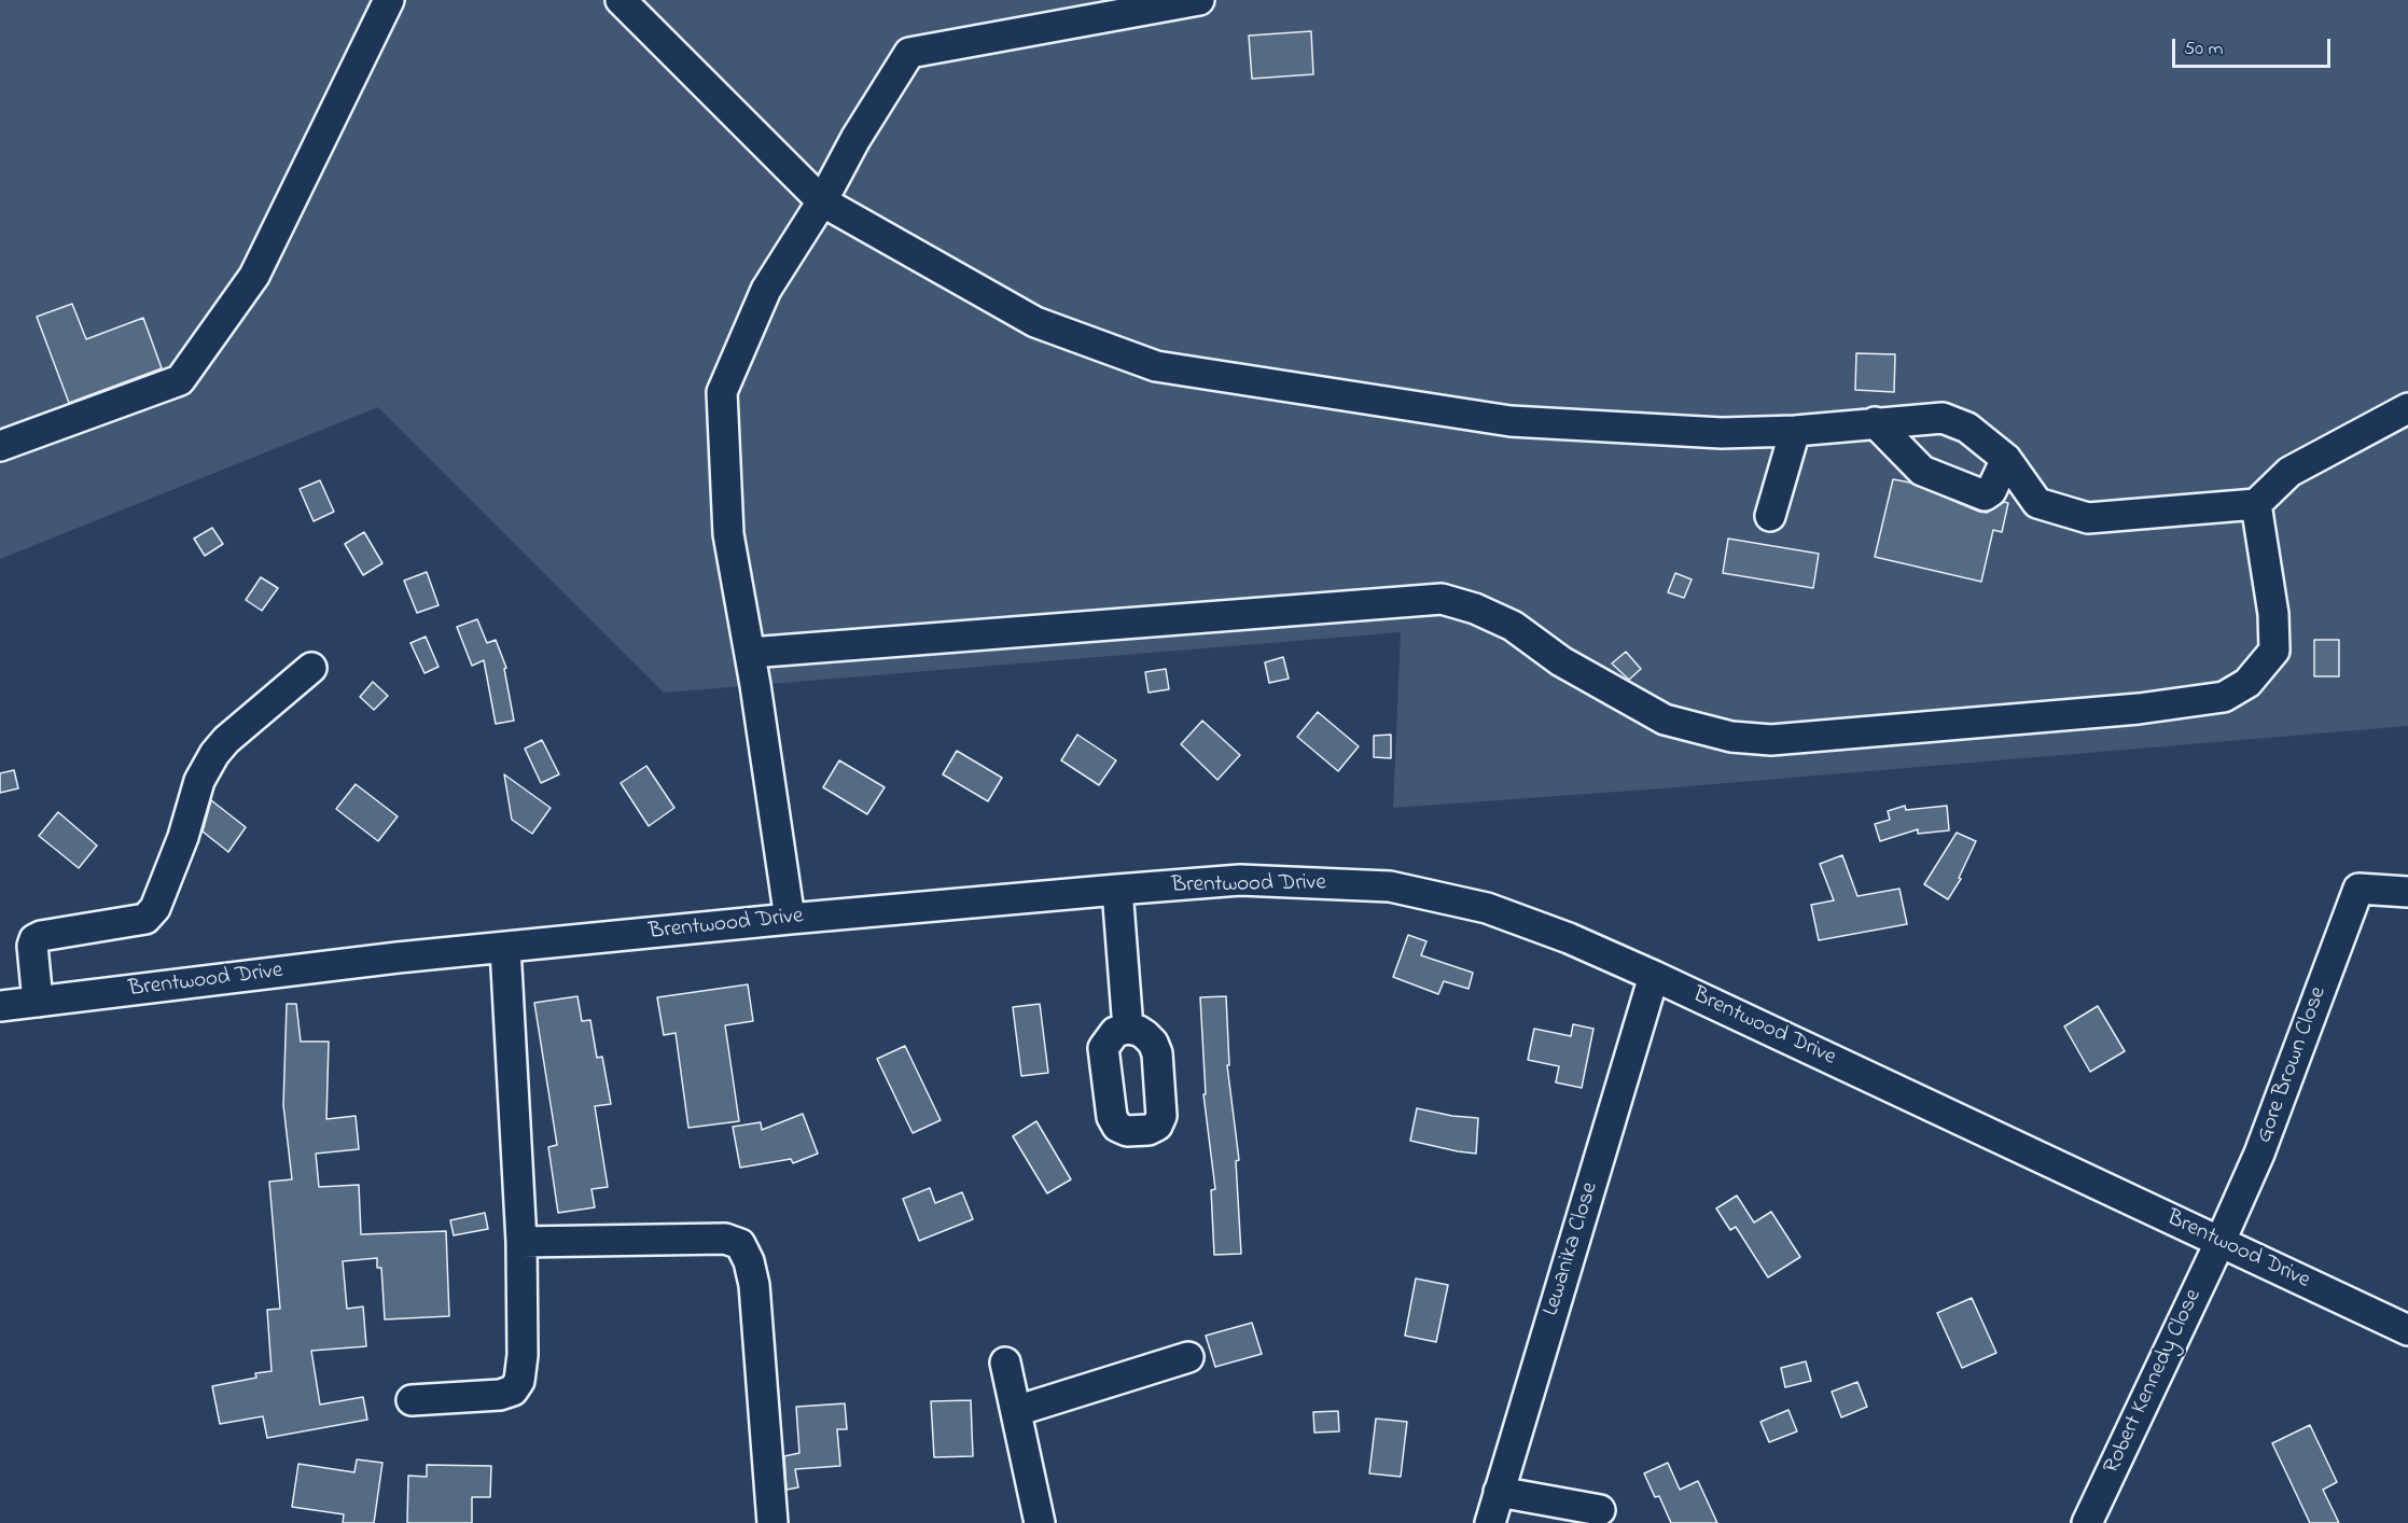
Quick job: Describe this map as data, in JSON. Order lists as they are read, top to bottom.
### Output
{
  "streets": {
    "street": [
      "Brentwood Drive",
      "Gore Brown Close",
      "Lewanika Close",
      "Robert Kennedy Close"
    ]
  },
  "crossings": [
    ["Brentwood Drive", "Gore Brown Close"],
    ["Brentwood Drive", "Lewanika Close"],
    ["Brentwood Drive", "Robert Kennedy Close"],
    ["Gore Brown Close", "Robert Kennedy Close"]
  ],
  "scale_bar": "50 m"
}
